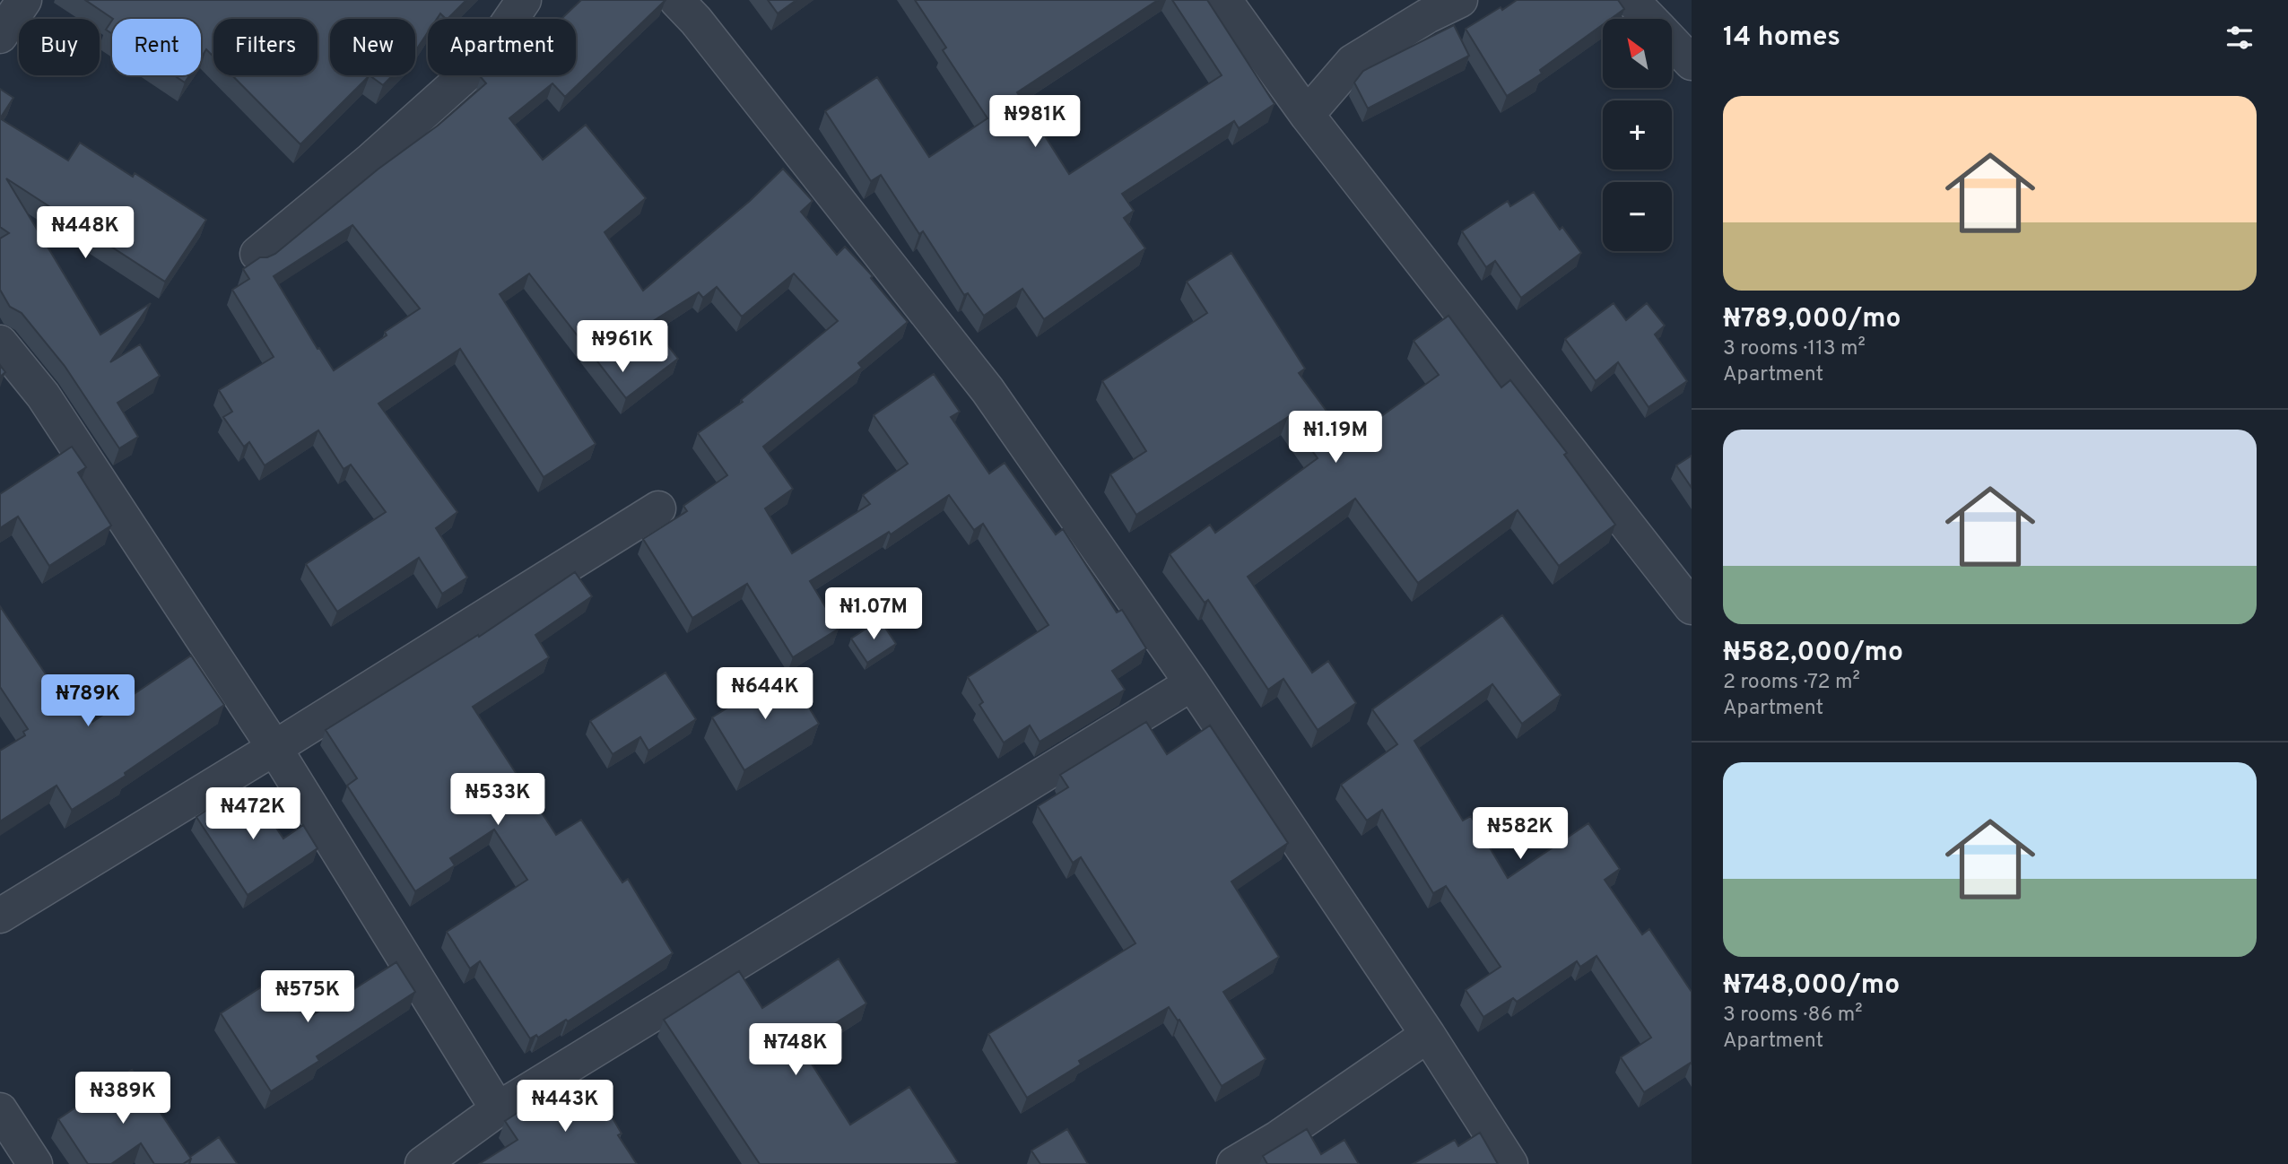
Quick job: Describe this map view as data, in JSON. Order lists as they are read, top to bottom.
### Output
{
  "north": "top left",
  "page": {
    "heading": "14 homes",
    "map_buttons": ["+", "−"],
    "chip": [
      "Buy",
      "Rent",
      "Filters",
      "New",
      "Apartment"
    ],
    "list": [
      {
        "name": "₦789,000/mo",
        "note": "3 rooms · 113 m² · Apartment"
      },
      {
        "name": "₦582,000/mo",
        "note": "2 rooms · 72 m² · Apartment"
      },
      {
        "name": "₦748,000/mo",
        "note": "3 rooms · 86 m² · Apartment"
      }
    ],
    "price": [
      "₦981K",
      "₦448K",
      "₦961K",
      "₦1.19M",
      "₦1.07M",
      "₦644K",
      "₦789K",
      "₦533K",
      "₦472K",
      "₦582K",
      "₦575K",
      "₦748K",
      "₦389K",
      "₦443K"
    ]
  }
}
